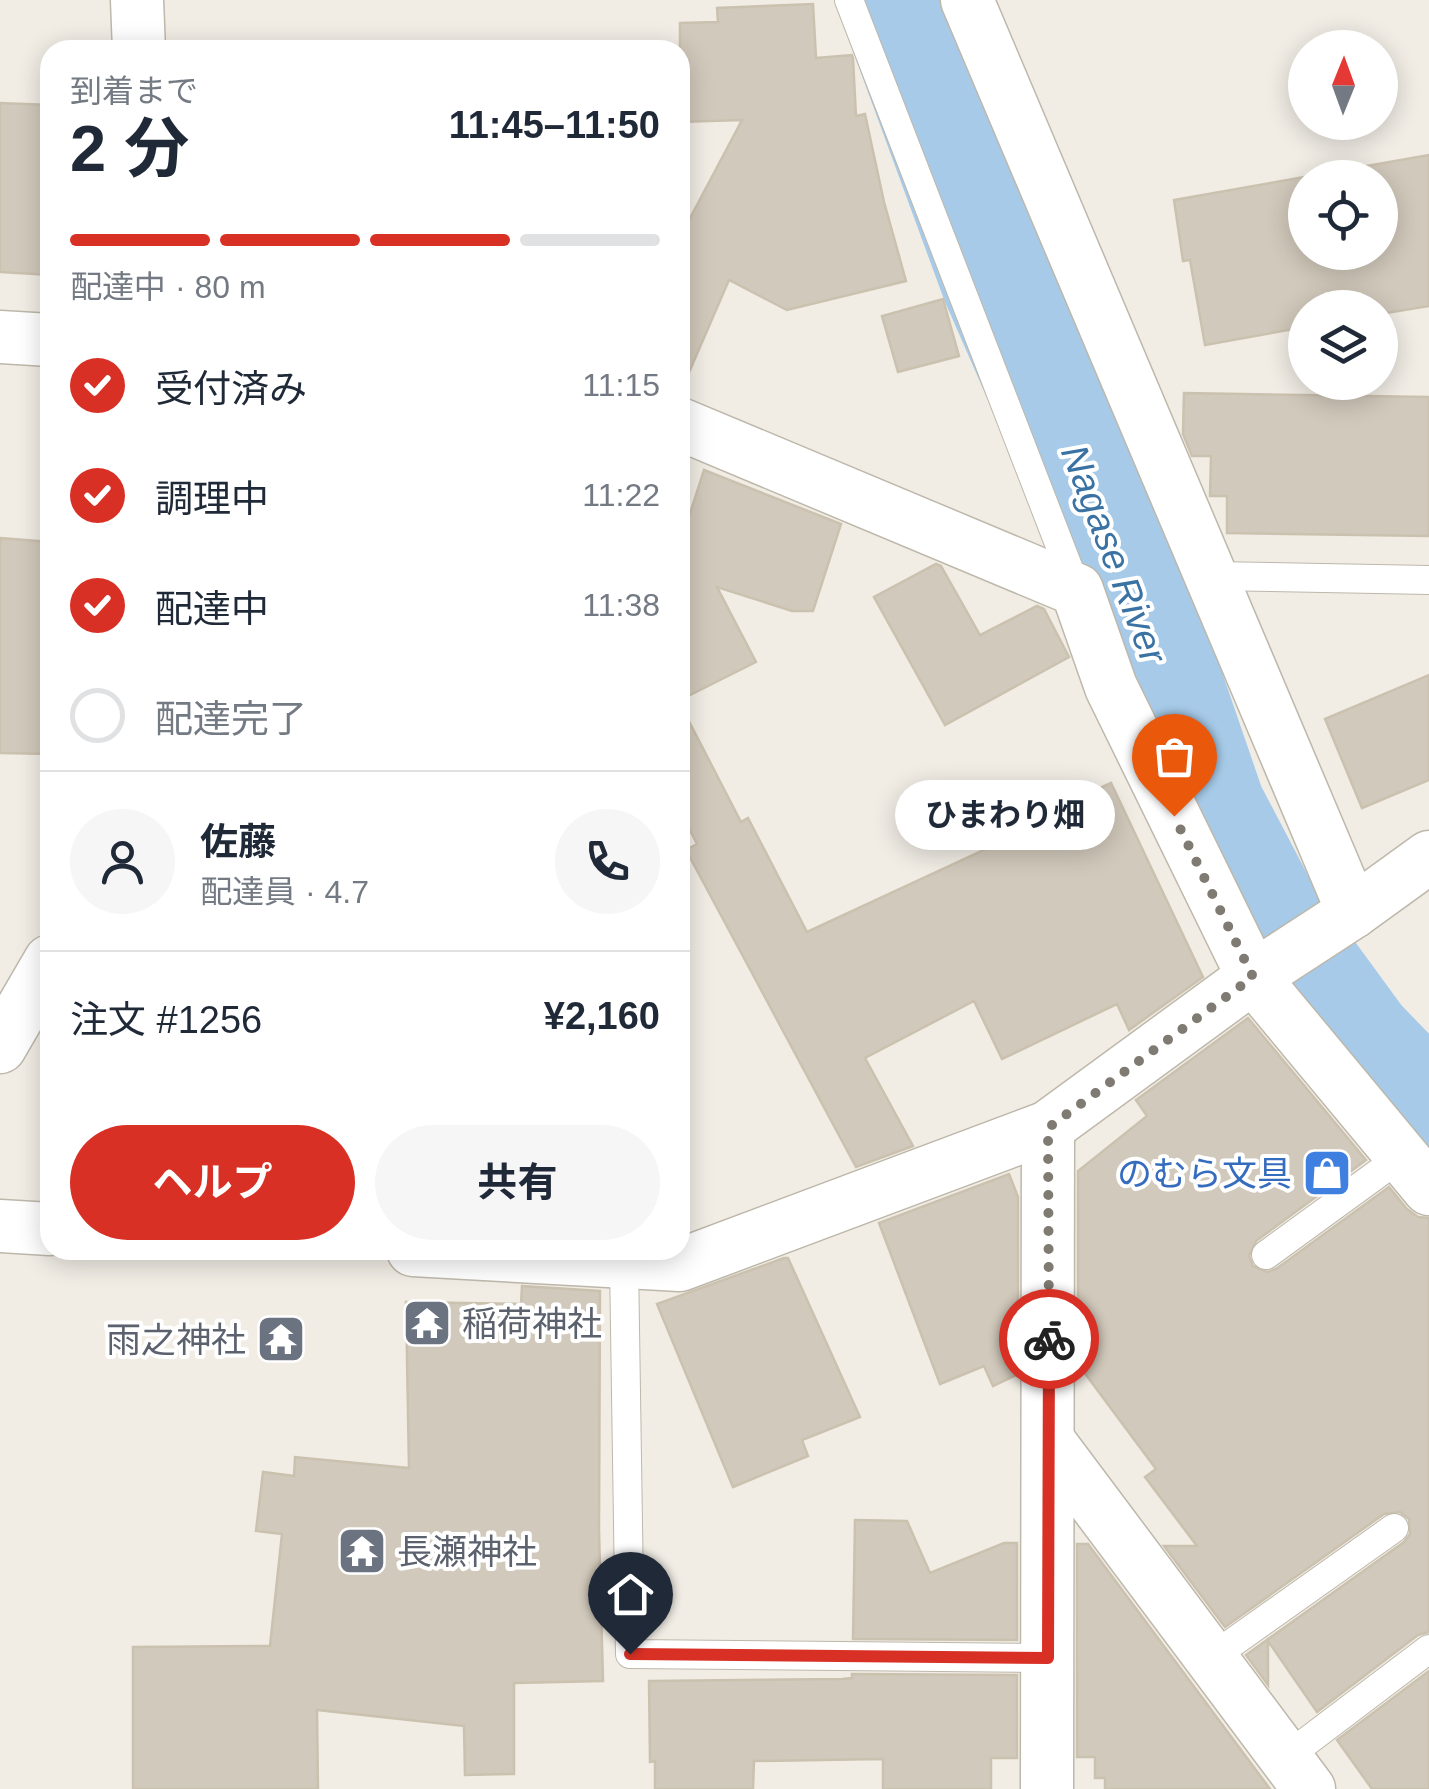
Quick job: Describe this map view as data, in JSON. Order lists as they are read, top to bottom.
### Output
{
  "water": ["Nagase River"],
  "places": {
    "other": ["ひまわり畑"],
    "shop": ["のむら文具"],
    "temple": ["稲荷神社", "雨之神社", "長瀬神社"]
  },
  "north": "top",
  "page": {
    "heading": ["2 分", "到着まで", "11:45–11:50"],
    "panel": [
      "佐藤",
      "配達員 · 4.7",
      "注文 #1256",
      "¥2,160"
    ],
    "bar": "配達中 · 80 m",
    "list": [
      ["受付済み", "11:15"],
      ["調理中", "11:22"],
      ["配達中", "11:38"],
      "配達完了"
    ],
    "bubble": "ひまわり畑",
    "buttons": ["ヘルプ", "共有"]
  }
}
